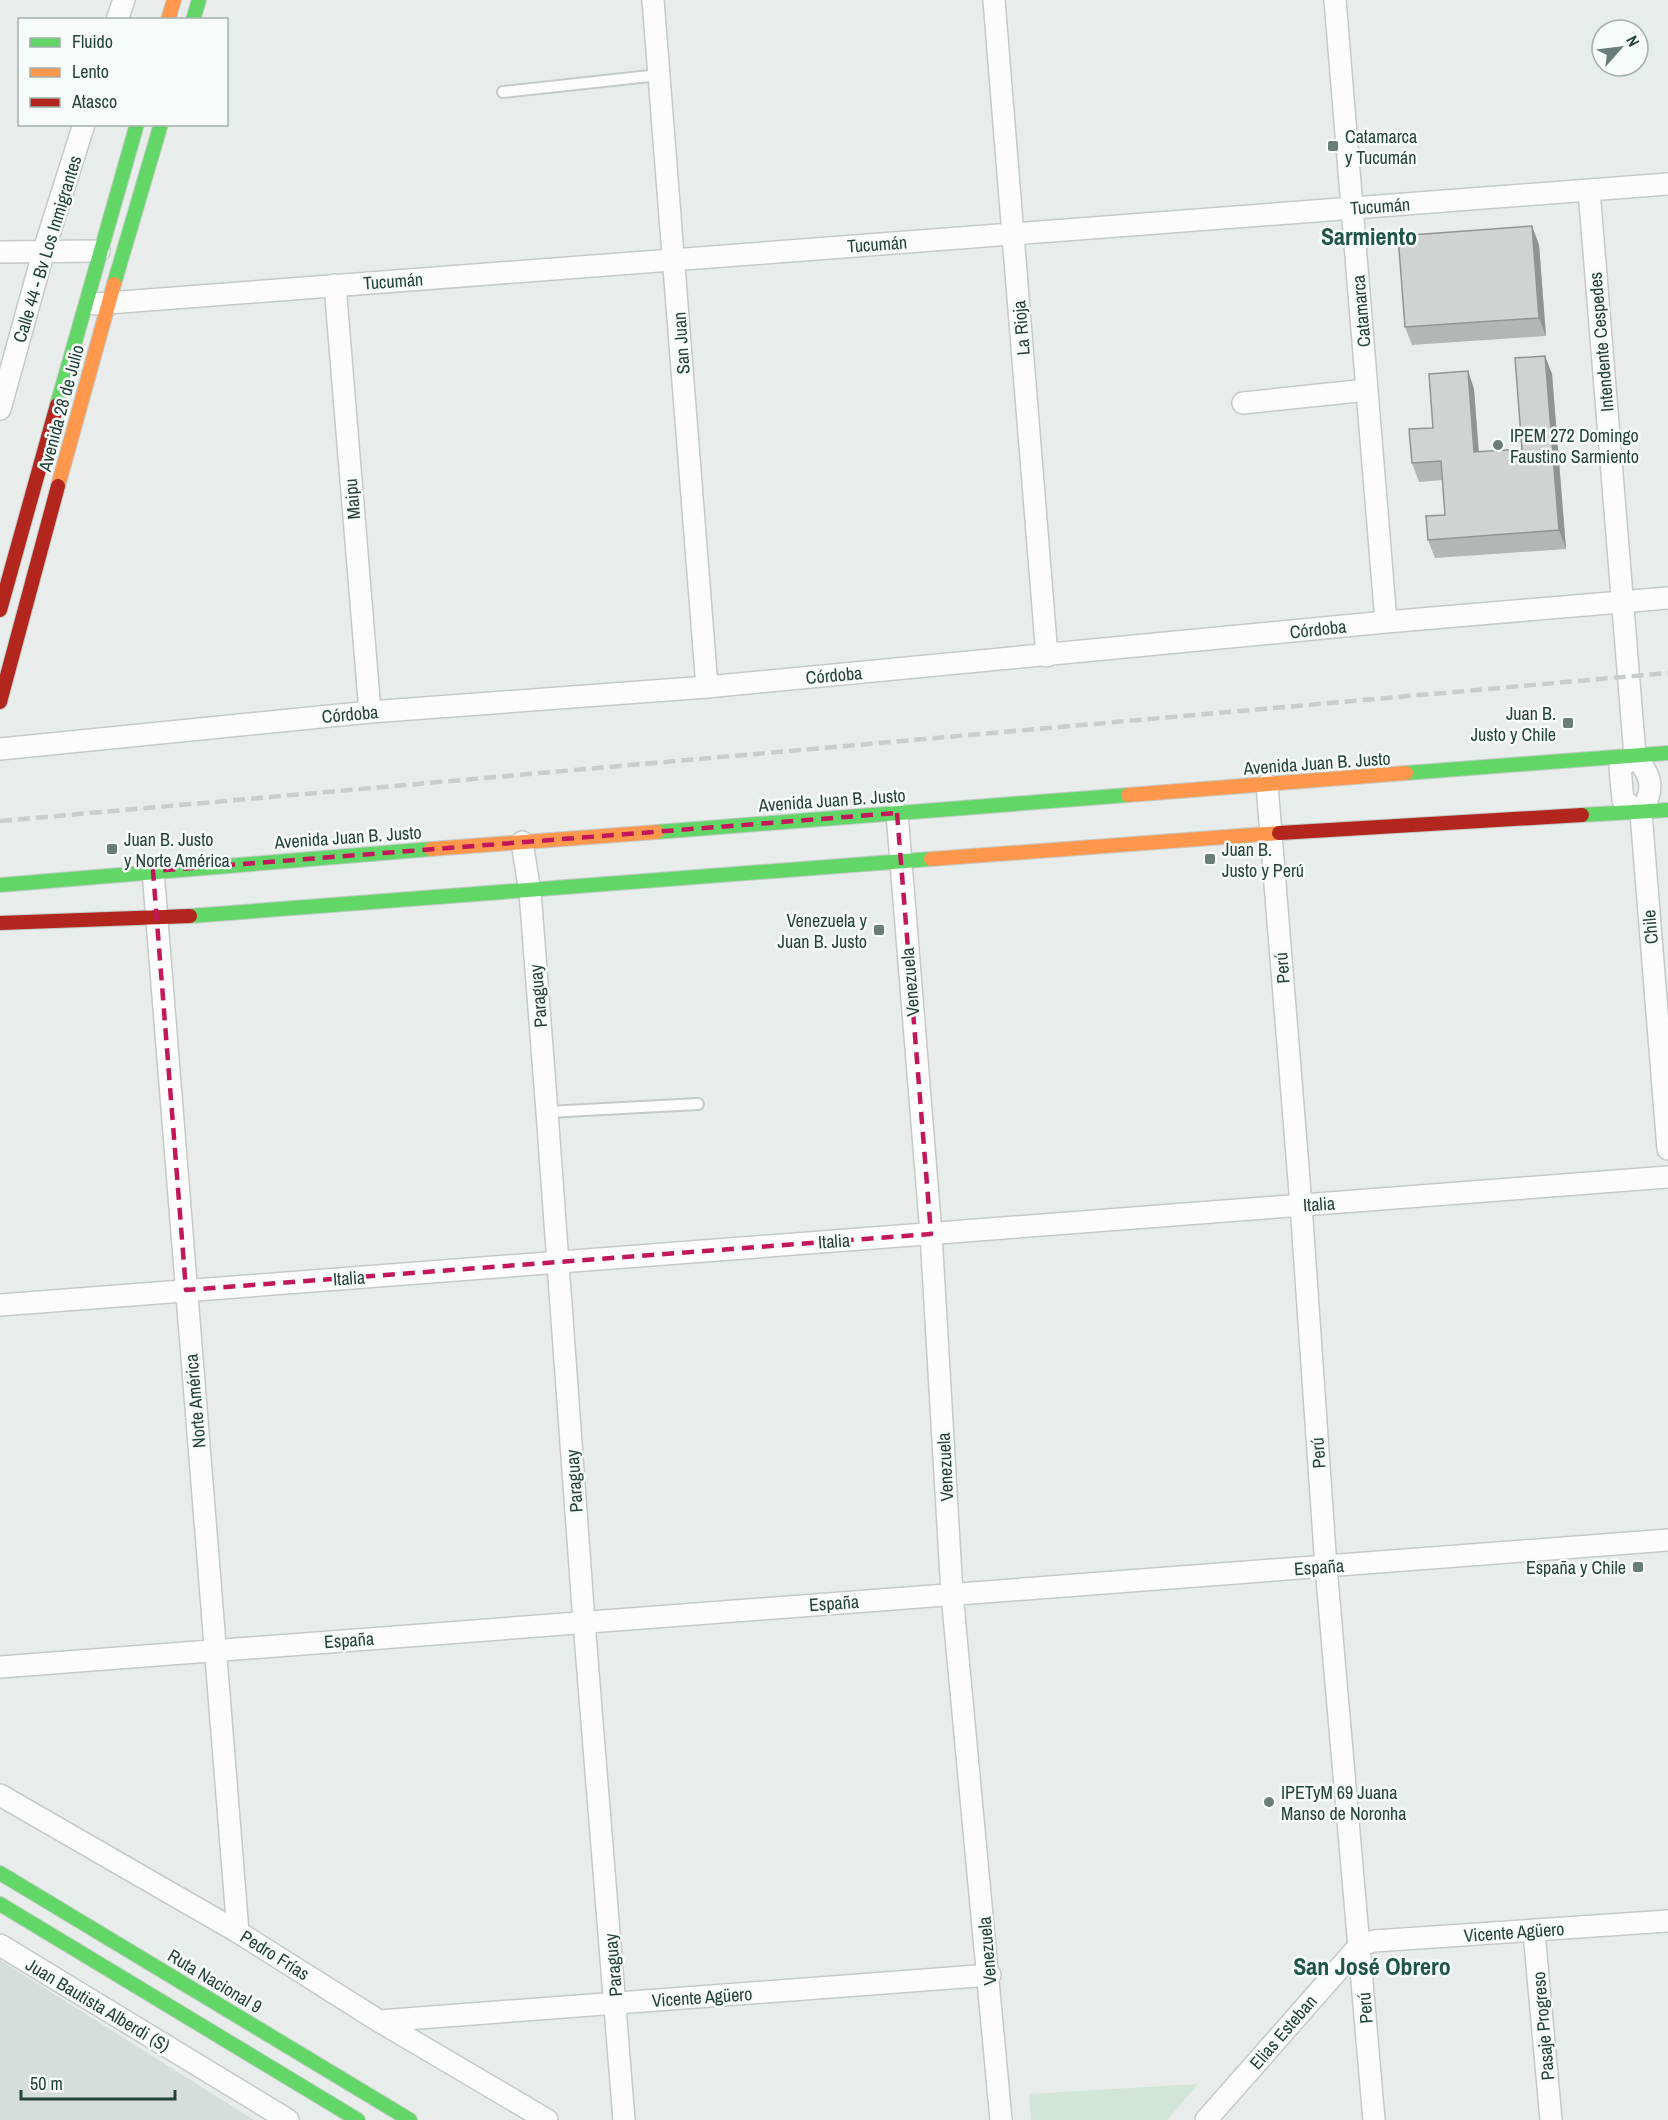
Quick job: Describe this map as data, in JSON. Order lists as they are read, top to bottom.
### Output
{
  "streets": {
    "main road": ["Avenida 28 de Julio", "Avenida Juan B. Justo", "Ruta Nacional 9"],
    "street": [
      "Tucumán",
      "Calle 44 - Bv Los Inmigrantes",
      "Catamarca",
      "La Rioja",
      "Intendente Cespedes",
      "San Juan",
      "Maipu",
      "Córdoba",
      "Chile",
      "Perú",
      "Venezuela",
      "Paraguay",
      "Italia",
      "Norte América",
      "España",
      "Vicente Agüero",
      "Pedro Frías",
      "Juan Bautista Alberdi (S)",
      "Pasaje Progreso",
      "Elias Esteban"
    ]
  },
  "crossings": [
    ["Tucumán", "Catamarca"],
    ["Tucumán", "La Rioja"],
    ["Tucumán", "Intendente Cespedes"],
    ["Tucumán", "San Juan"],
    ["Tucumán", "Avenida 28 de Julio"],
    ["Tucumán", "Maipu"],
    ["Catamarca", "Córdoba"],
    ["La Rioja", "Córdoba"],
    ["Intendente Cespedes", "Córdoba"],
    ["Intendente Cespedes", "Chile"],
    ["San Juan", "Córdoba"],
    ["Maipu", "Córdoba"],
    ["Córdoba", "Chile"],
    ["Avenida Juan B. Justo", "Chile"],
    ["Avenida Juan B. Justo", "Perú"],
    ["Avenida Juan B. Justo", "Venezuela"],
    ["Avenida Juan B. Justo", "Paraguay"],
    ["Avenida Juan B. Justo", "Norte América"],
    ["Perú", "Italia"],
    ["Perú", "España"],
    ["Perú", "Vicente Agüero"],
    ["Perú", "Elias Esteban"],
    ["Venezuela", "Italia"],
    ["Venezuela", "España"],
    ["Venezuela", "Vicente Agüero"],
    ["Paraguay", "Italia"],
    ["Paraguay", "España"],
    ["Paraguay", "Vicente Agüero"],
    ["Italia", "Norte América"],
    ["Norte América", "España"],
    ["Norte América", "Pedro Frías"],
    ["Vicente Agüero", "Pedro Frías"],
    ["Vicente Agüero", "Pasaje Progreso"],
    ["Vicente Agüero", "Elias Esteban"]
  ],
  "districts": ["Sarmiento", "San José Obrero"],
  "places": {
    "transit": [
      "Catamarca y Tucumán",
      "Juan B. Justo y Chile",
      "Juan B. Justo y Norte América",
      "Juan B. Justo y Perú",
      "Venezuela y Juan B. Justo",
      "España y Chile"
    ],
    "other": ["IPEM 272 Domingo Faustino Sarmiento", "IPETyM 69 Juana Manso de Noronha"]
  },
  "legend": ["Fluido", "Lento", "Atasco"],
  "scale_bar": "50 m",
  "north": "top right"
}
